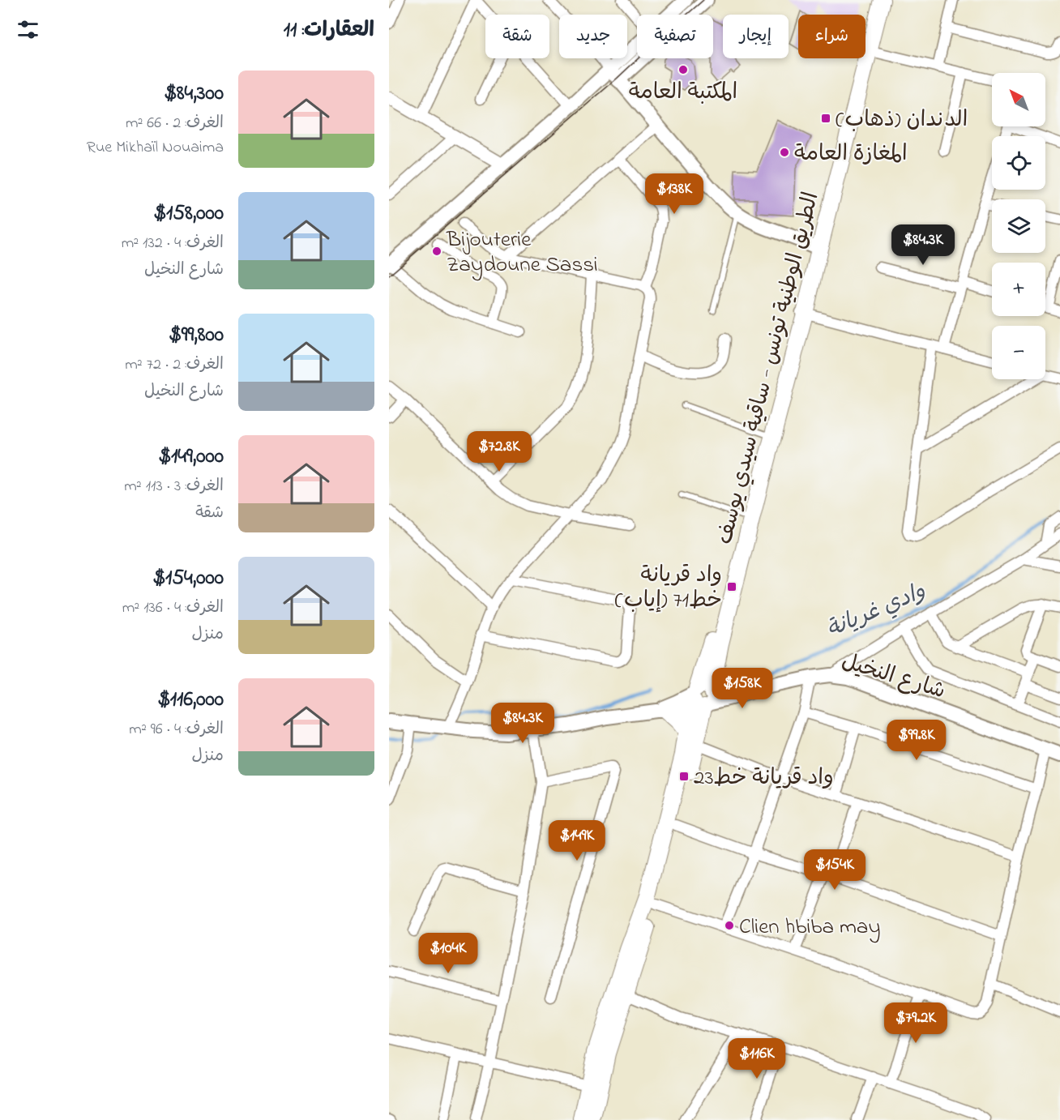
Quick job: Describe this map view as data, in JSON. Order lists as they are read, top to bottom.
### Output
{
  "streets": {
    "highway": ["الطريق الوطنية تونس - ساقية سيدي يوسف"],
    "main road": ["شارع النخيل"]
  },
  "crossings": [
    ["الطريق الوطنية تونس - ساقية سيدي يوسف", "شارع النخيل"]
  ],
  "water": ["وادي غريانة"],
  "places": {
    "other": [
      "المكتبة العامة",
      "المغازة العامة",
      "Bijouterie Zaydoune Sassi",
      "Clien hbiba may"
    ],
    "transit": ["الدندان (ذهاب)", "واد قريانة خط71 (إياب)", "واد قريانة خط23"]
  },
  "north": "top left",
  "page": {
    "heading": "العقارات: 11",
    "chip": [
      "شراء",
      "إيجار",
      "تصفية",
      "جديد",
      "شقة"
    ],
    "list": [
      {
        "name": "$84,300",
        "note": "الغرف: 2 · 66 m² · Rue Mikhaïl Nouaima"
      },
      {
        "name": "$158,000",
        "note": "الغرف: 4 · 132 m² · شارع النخيل"
      },
      {
        "name": "$99,800",
        "note": "الغرف: 2 · 72 m² · شارع النخيل"
      },
      {
        "name": "$149,000",
        "note": "الغرف: 3 · 113 m² · شقة"
      },
      {
        "name": "$154,000",
        "note": "الغرف: 4 · 136 m² · منزل"
      },
      {
        "name": "$116,000",
        "note": "الغرف: 4 · 96 m² · منزل"
      }
    ],
    "map_buttons": ["+", "−"],
    "price": [
      "$138K",
      "$84.3K",
      "$72.8K",
      "$158K",
      "$84.3K",
      "$99.8K",
      "$149K",
      "$154K",
      "$104K",
      "$79.2K",
      "$116K"
    ]
  }
}
